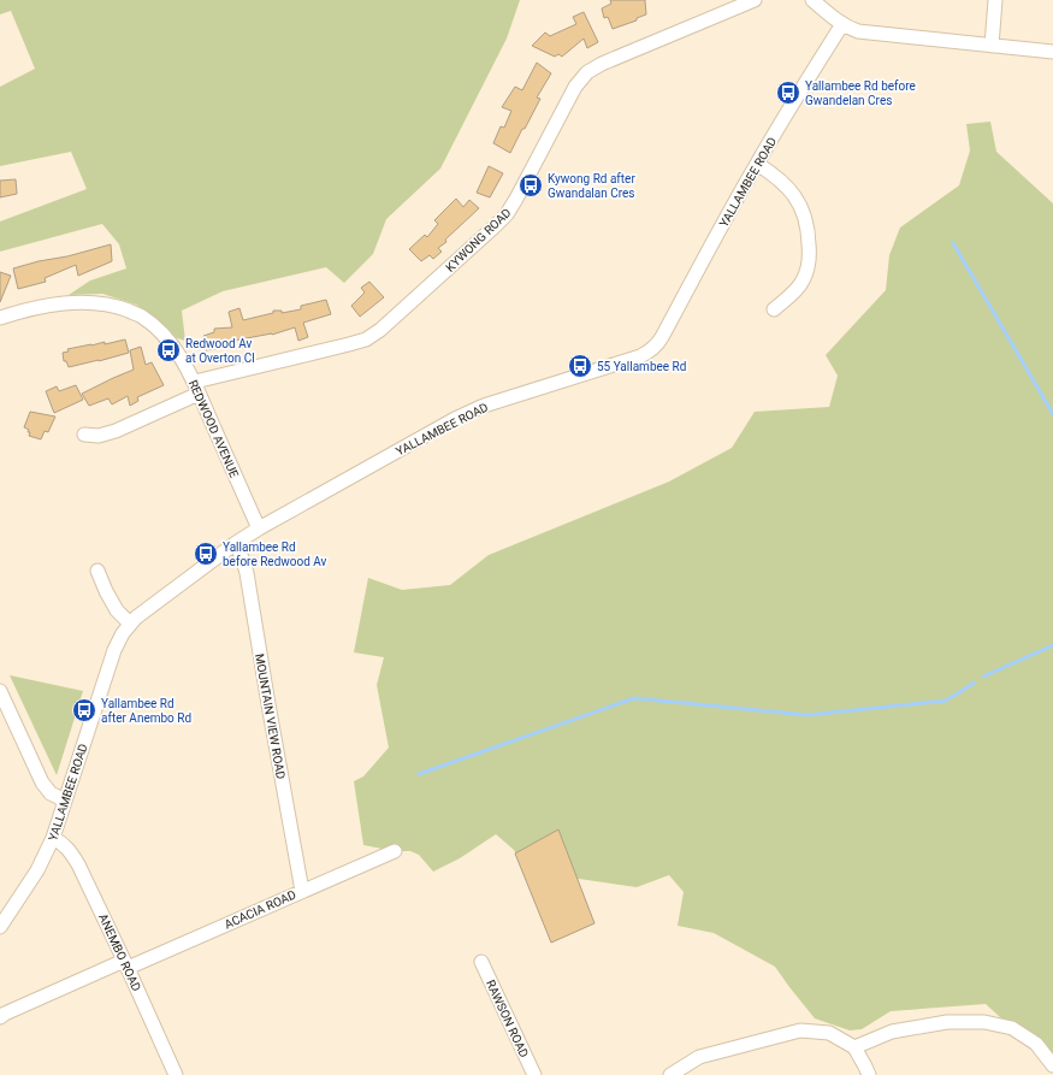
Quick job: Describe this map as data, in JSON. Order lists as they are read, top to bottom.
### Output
{
  "streets": {
    "street": [
      "YALLAMBEE ROAD",
      "KYWONG ROAD",
      "REDWOOD AVENUE",
      "MOUNTAIN VIEW ROAD",
      "ACACIA ROAD",
      "ANEMBO ROAD",
      "RAWSON ROAD"
    ]
  },
  "crossings": [
    ["YALLAMBEE ROAD", "REDWOOD AVENUE"],
    ["YALLAMBEE ROAD", "MOUNTAIN VIEW ROAD"],
    ["YALLAMBEE ROAD", "ANEMBO ROAD"],
    ["KYWONG ROAD", "REDWOOD AVENUE"],
    ["MOUNTAIN VIEW ROAD", "ACACIA ROAD"],
    ["ACACIA ROAD", "ANEMBO ROAD"]
  ],
  "places": {
    "bus stop": [
      "Yallambee Rd before Gwandelan Cres",
      "Kywong Rd after Gwandalan Cres",
      "Redwood Av at Overton Cl",
      "55 Yallambee Rd",
      "Yallambee Rd before Redwood Av",
      "Yallambee Rd after Anembo Rd"
    ]
  }
}
